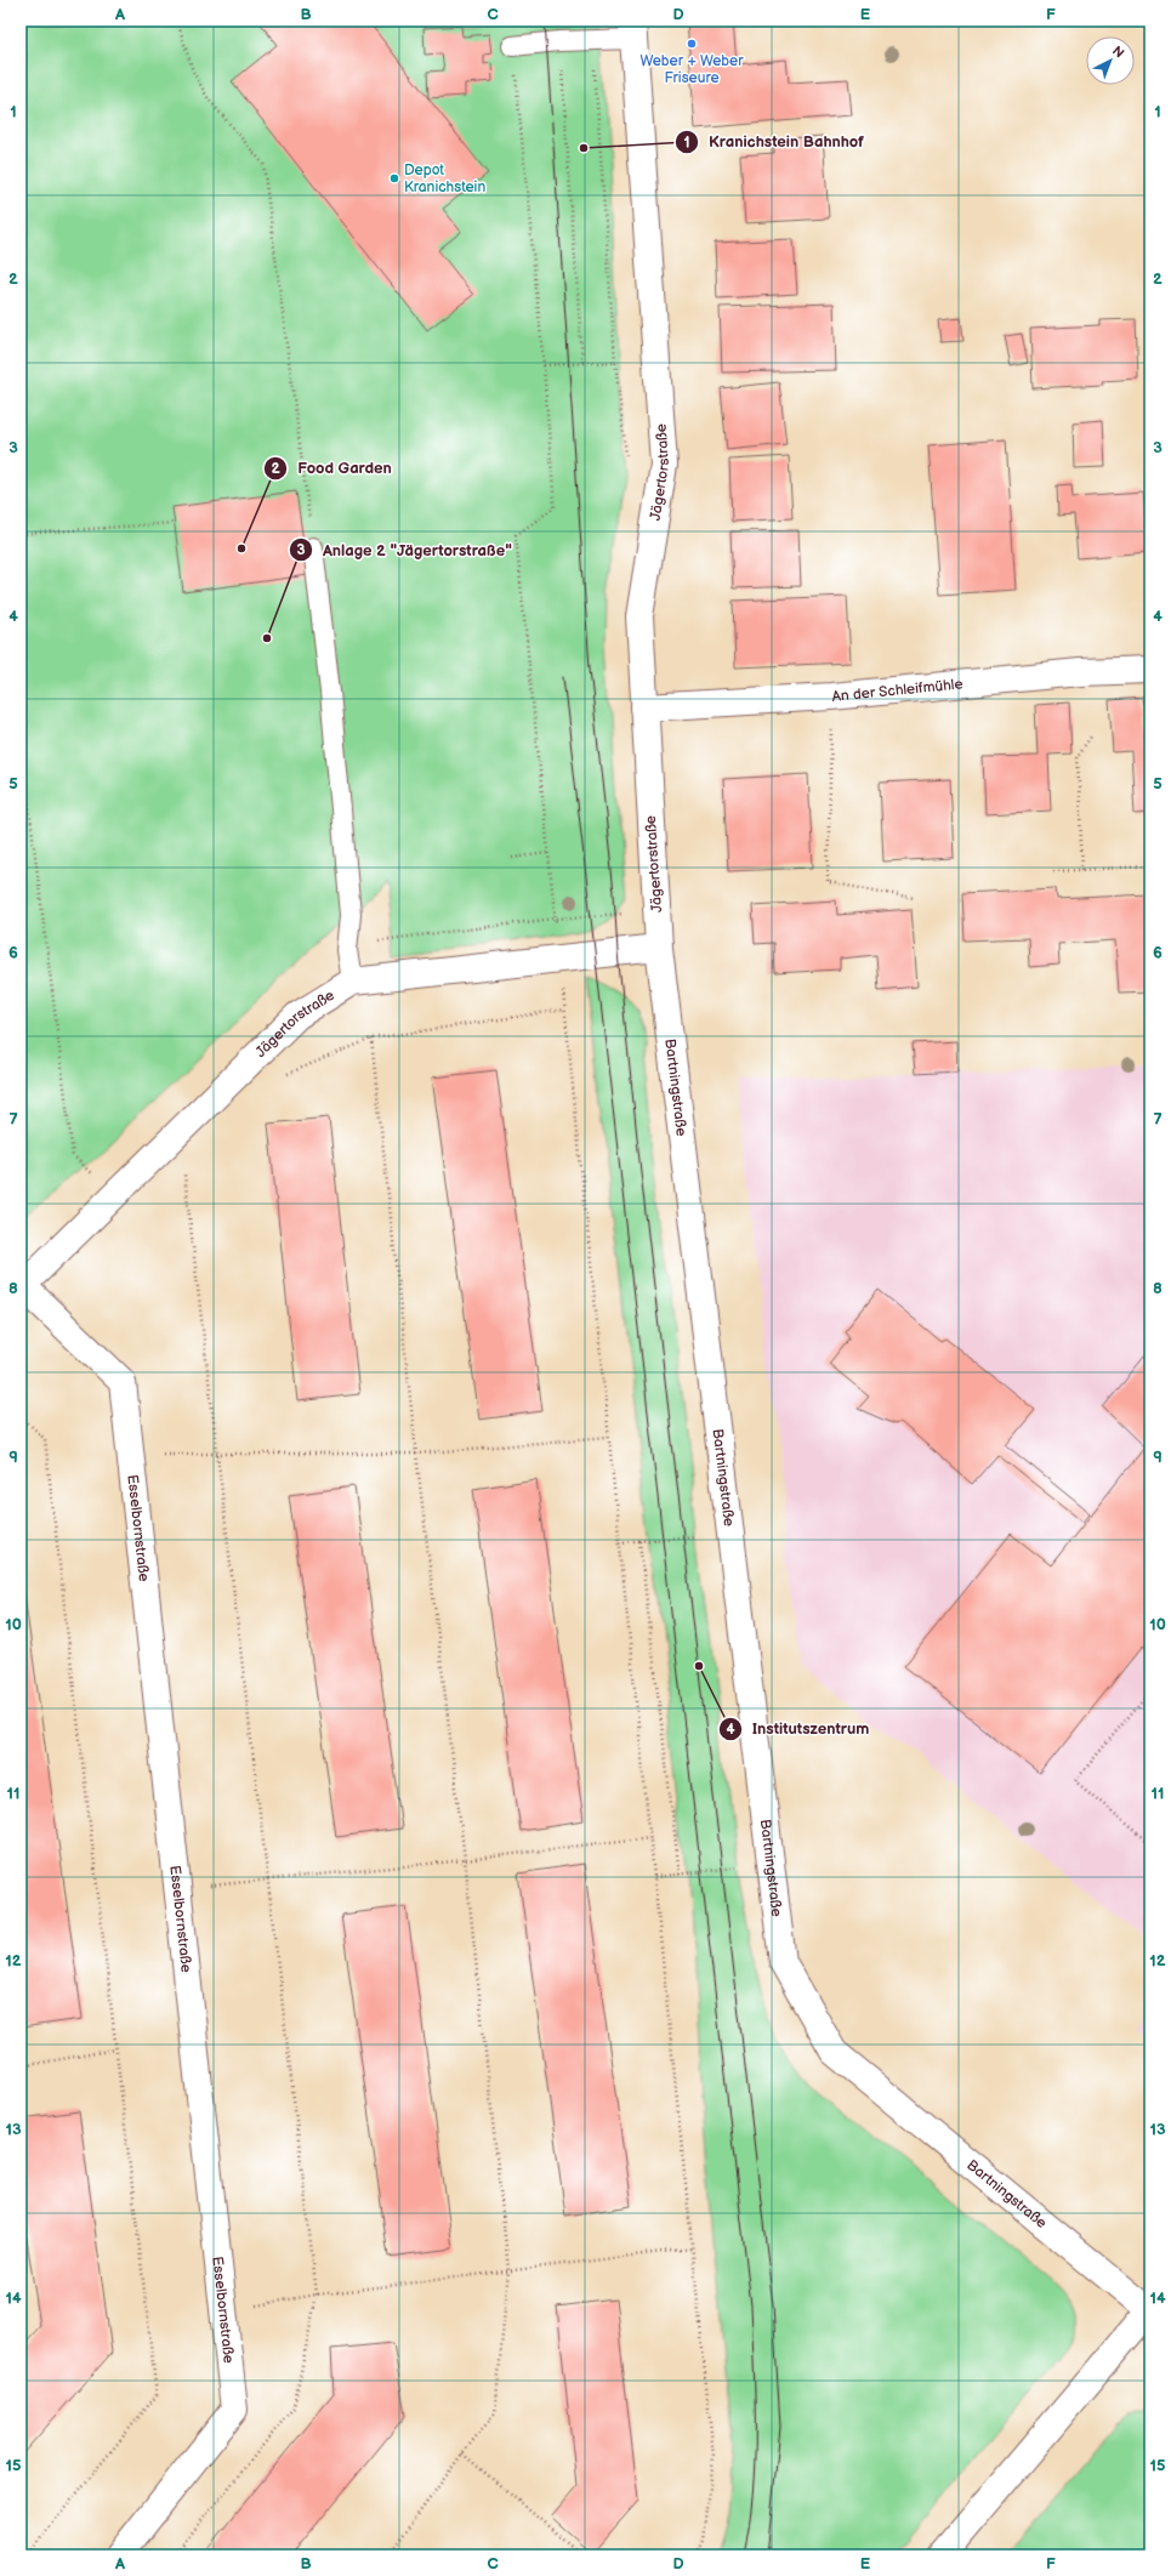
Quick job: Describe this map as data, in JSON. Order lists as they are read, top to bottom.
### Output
{
  "streets": {
    "street": [
      "Jägertorstraße",
      "An der Schleifmühle",
      "Bartningstraße",
      "Esselbornstraße"
    ]
  },
  "crossings": [
    ["Jägertorstraße", "An der Schleifmühle"],
    ["Jägertorstraße", "Bartningstraße"],
    ["Jägertorstraße", "Esselbornstraße"]
  ],
  "places": [
    "Weber + Weber Friseure",
    "Kranichstein Bahnhof",
    "Depot Kranichstein",
    "Food Garden",
    "Anlage 2 \"Jägertorstraße\"",
    "Institutszentrum"
  ],
  "north": "top right",
  "grid": {
    "columns": [
      "A",
      "B",
      "C",
      "D",
      "E",
      "F"
    ],
    "rows": [
      "1",
      "2",
      "3",
      "4",
      "5",
      "6",
      "7",
      "8",
      "9",
      "10",
      "11",
      "12",
      "13",
      "14",
      "15"
    ]
  }
}
